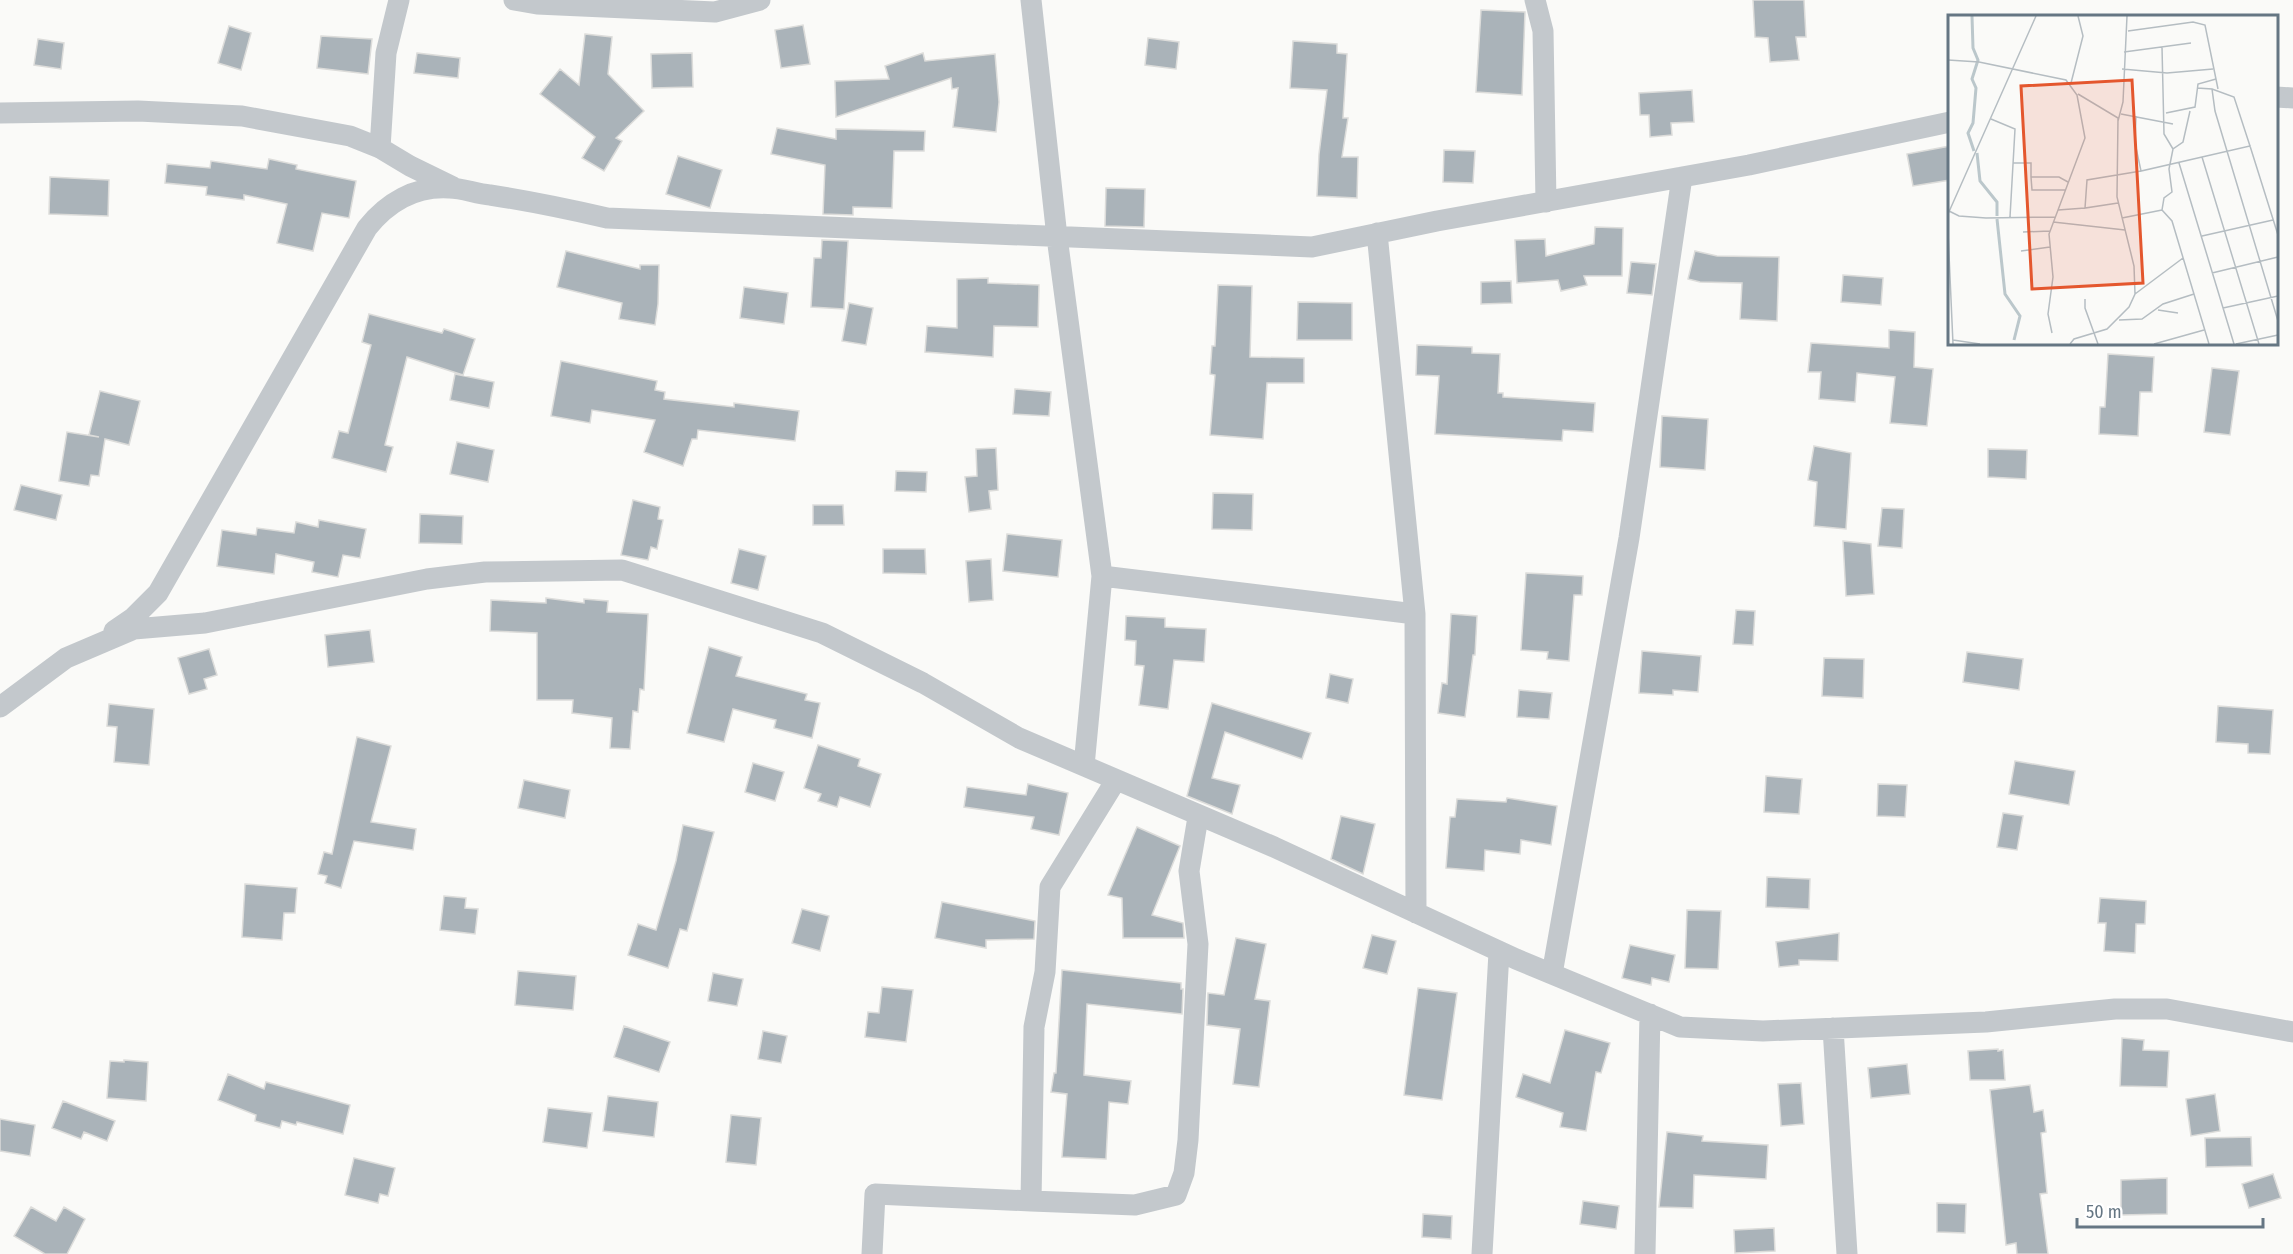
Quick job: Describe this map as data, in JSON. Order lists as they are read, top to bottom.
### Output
{
  "scale_bar": "50 m"
}
